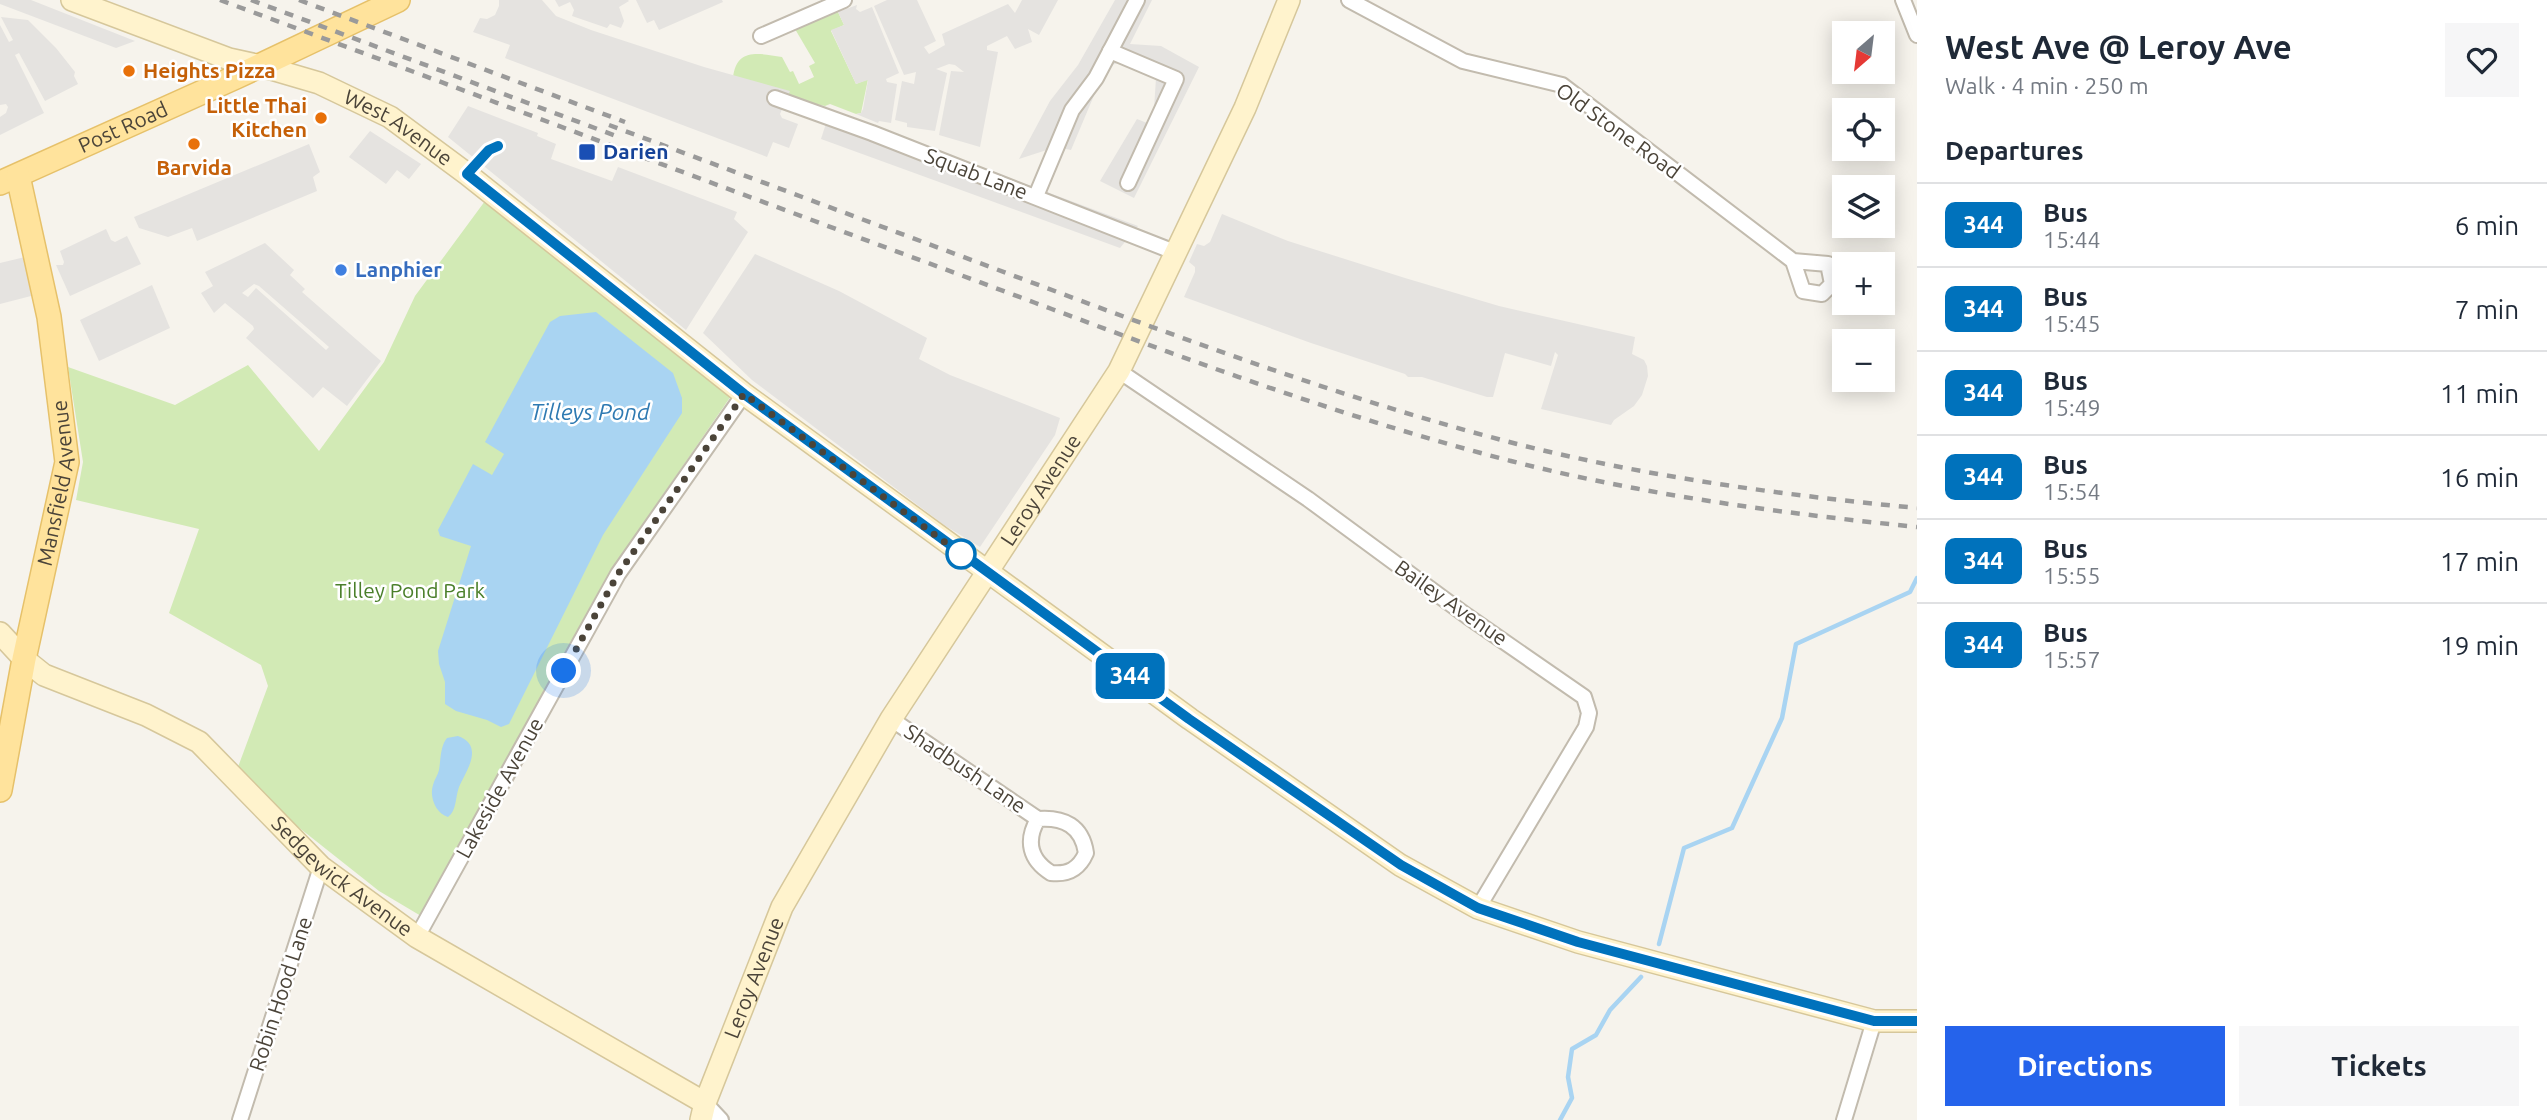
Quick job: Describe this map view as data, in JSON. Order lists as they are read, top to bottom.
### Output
{
  "streets": {
    "main road": ["Post Road", "Mansfield Avenue"],
    "street": [
      "West Avenue",
      "Old Stone Road",
      "Squab Lane",
      "Leroy Avenue",
      "Bailey Avenue",
      "Shadbush Lane",
      "Lakeside Avenue",
      "Sedgewick Avenue",
      "Robin Hood Lane"
    ]
  },
  "crossings": [
    ["Post Road", "West Avenue"],
    ["Post Road", "Mansfield Avenue"],
    ["West Avenue", "Leroy Avenue"],
    ["West Avenue", "Bailey Avenue"],
    ["West Avenue", "Lakeside Avenue"],
    ["Squab Lane", "Leroy Avenue"],
    ["Mansfield Avenue", "Sedgewick Avenue"],
    ["Leroy Avenue", "Bailey Avenue"],
    ["Leroy Avenue", "Shadbush Lane"],
    ["Leroy Avenue", "Sedgewick Avenue"],
    ["Lakeside Avenue", "Sedgewick Avenue"],
    ["Sedgewick Avenue", "Robin Hood Lane"]
  ],
  "water": ["Tilleys Pond"],
  "parks": ["Tilley Pond Park"],
  "places": {
    "other": [
      "Heights Pizza",
      "Little Thai Kitchen",
      "Barvida",
      "Lanphier"
    ],
    "transit": ["Darien"]
  },
  "lines": ["bus line 344"],
  "north": "bottom left",
  "page": {
    "on_map": "344",
    "heading": [
      ["West Ave @ Leroy Ave", "Walk · 4 min · 250 m"],
      "Departures"
    ],
    "map_buttons": ["+", "−"],
    "list": [
      {
        "mark": "344",
        "name": "Bus",
        "note": "15:44",
        "value": "6 min"
      },
      {
        "mark": "344",
        "name": "Bus",
        "note": "15:45",
        "value": "7 min"
      },
      {
        "mark": "344",
        "name": "Bus",
        "note": "15:49",
        "value": "11 min"
      },
      {
        "mark": "344",
        "name": "Bus",
        "note": "15:54",
        "value": "16 min"
      },
      {
        "mark": "344",
        "name": "Bus",
        "note": "15:55",
        "value": "17 min"
      },
      {
        "mark": "344",
        "name": "Bus",
        "note": "15:57",
        "value": "19 min"
      }
    ],
    "buttons": ["Directions", "Tickets"]
  }
}
